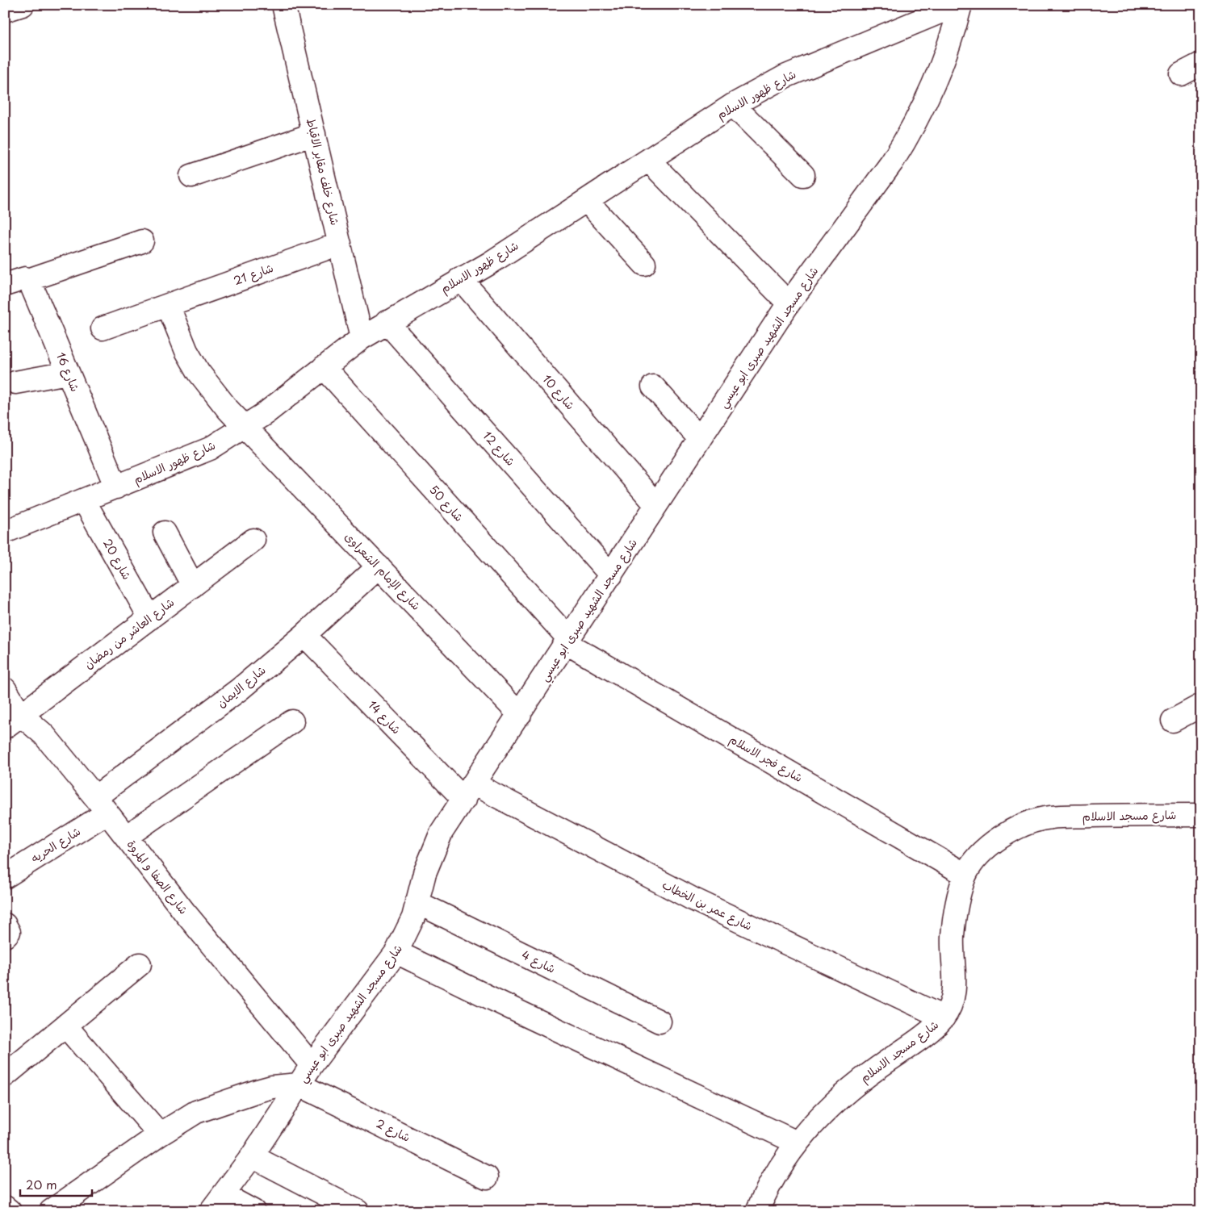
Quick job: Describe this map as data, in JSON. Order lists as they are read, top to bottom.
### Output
{
  "streets": {
    "street": [
      "شارع ظهور الاسلام",
      "شارع خلف مقابر الاقباط",
      "شارع 21",
      "شارع مسجد الشهيد صبرى ابو عيسي",
      "شارع 16",
      "شارع 10",
      "شارع 12",
      "شارع 50",
      "شارع 20",
      "شارع الإمام الشعراوى",
      "شارع العاشر من رمضان",
      "شارع الايمان",
      "شارع 14",
      "شارع فجر الاسلام",
      "شارع مسجد الاسلام",
      "شارع الحريه",
      "شارع الصفا و المروة",
      "شارع عمر بن الخطاب",
      "شارع 4",
      "شارع 2"
    ]
  },
  "crossings": [
    ["شارع ظهور الاسلام", "شارع خلف مقابر الاقباط"],
    ["شارع ظهور الاسلام", "شارع 16"],
    ["شارع ظهور الاسلام", "شارع 10"],
    ["شارع ظهور الاسلام", "شارع 12"],
    ["شارع ظهور الاسلام", "شارع 50"],
    ["شارع ظهور الاسلام", "شارع 20"],
    ["شارع ظهور الاسلام", "شارع الإمام الشعراوى"],
    ["شارع خلف مقابر الاقباط", "شارع 21"],
    ["شارع 21", "شارع الإمام الشعراوى"],
    ["شارع مسجد الشهيد صبرى ابو عيسي", "شارع 10"],
    ["شارع مسجد الشهيد صبرى ابو عيسي", "شارع 12"],
    ["شارع مسجد الشهيد صبرى ابو عيسي", "شارع 50"],
    ["شارع مسجد الشهيد صبرى ابو عيسي", "شارع الإمام الشعراوى"],
    ["شارع مسجد الشهيد صبرى ابو عيسي", "شارع 14"],
    ["شارع مسجد الشهيد صبرى ابو عيسي", "شارع فجر الاسلام"],
    ["شارع مسجد الشهيد صبرى ابو عيسي", "شارع الصفا و المروة"],
    ["شارع مسجد الشهيد صبرى ابو عيسي", "شارع عمر بن الخطاب"],
    ["شارع مسجد الشهيد صبرى ابو عيسي", "شارع 4"],
    ["شارع مسجد الشهيد صبرى ابو عيسي", "شارع 2"],
    ["شارع 50", "شارع فجر الاسلام"],
    ["شارع 20", "شارع العاشر من رمضان"],
    ["شارع الإمام الشعراوى", "شارع الايمان"],
    ["شارع العاشر من رمضان", "شارع الصفا و المروة"],
    ["شارع الايمان", "شارع 14"],
    ["شارع الايمان", "شارع الحريه"],
    ["شارع الايمان", "شارع الصفا و المروة"],
    ["شارع 14", "شارع عمر بن الخطاب"],
    ["شارع فجر الاسلام", "شارع مسجد الاسلام"],
    ["شارع مسجد الاسلام", "شارع عمر بن الخطاب"],
    ["شارع الحريه", "شارع الصفا و المروة"]
  ],
  "scale_bar": "20 m"
}
